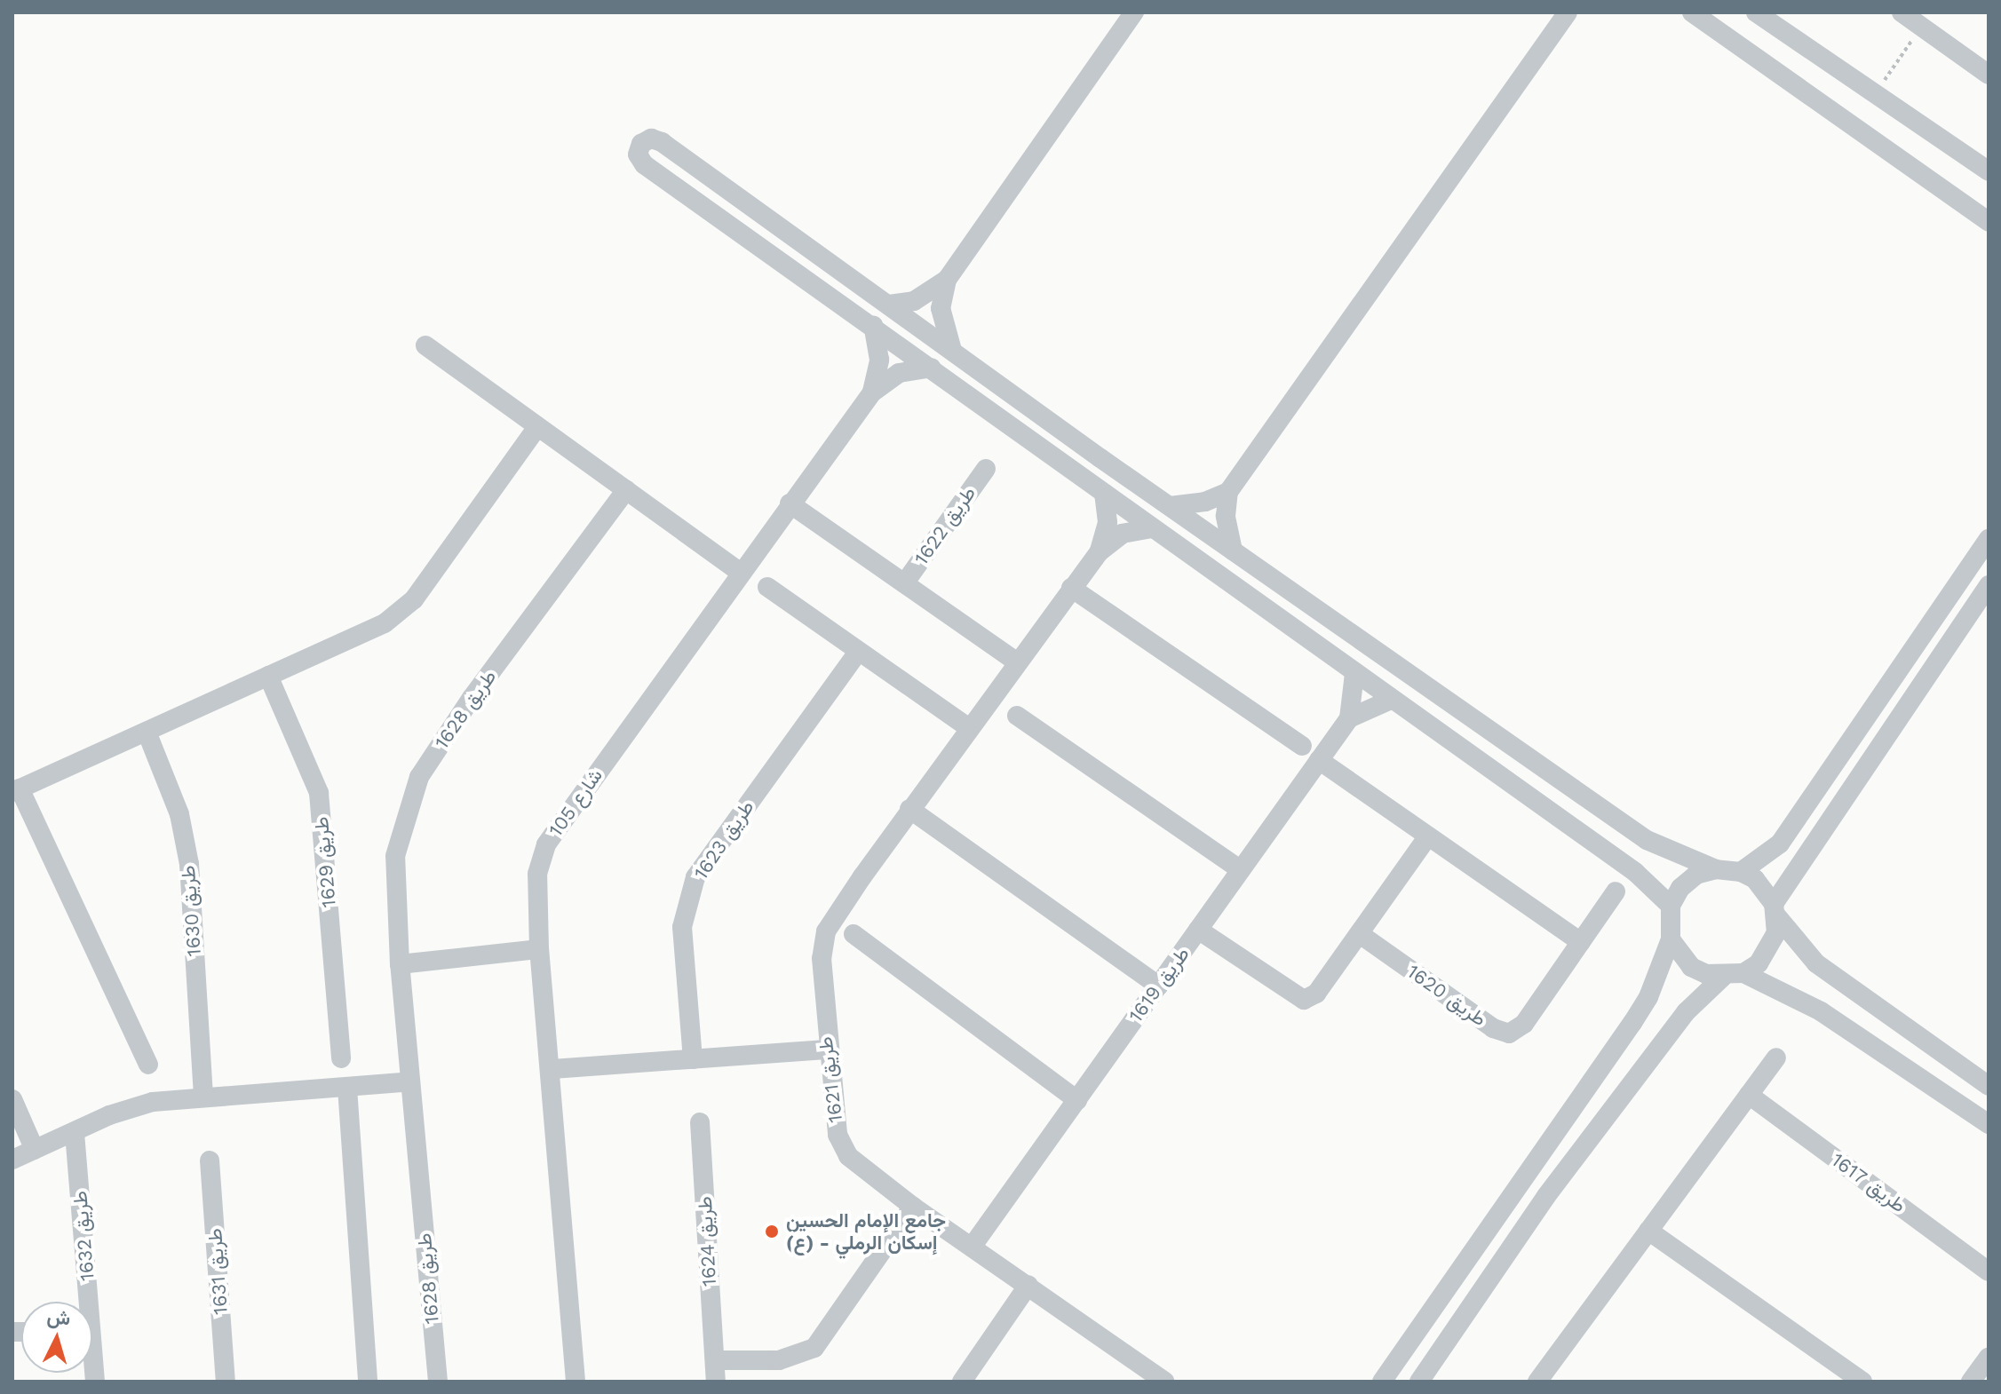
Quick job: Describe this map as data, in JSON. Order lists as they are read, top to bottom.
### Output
{
  "streets": {
    "street": [
      "طريق 1622",
      "طريق 1628",
      "شارع 105",
      "طريق 1623",
      "طريق 1629",
      "طريق 1630",
      "طريق 1619",
      "طريق 1620",
      "طريق 1621",
      "طريق 1617",
      "طريق 1632",
      "طريق 1624",
      "طريق 1631"
    ]
  },
  "crossings": [
    ["طريق 1622", "شارع 105"],
    ["طريق 1622", "طريق 1621"],
    ["طريق 1619", "طريق 1621"]
  ],
  "places": ["جامع الإمام الحسين (ع) - إسكان الرملي"],
  "north": "top"
}
